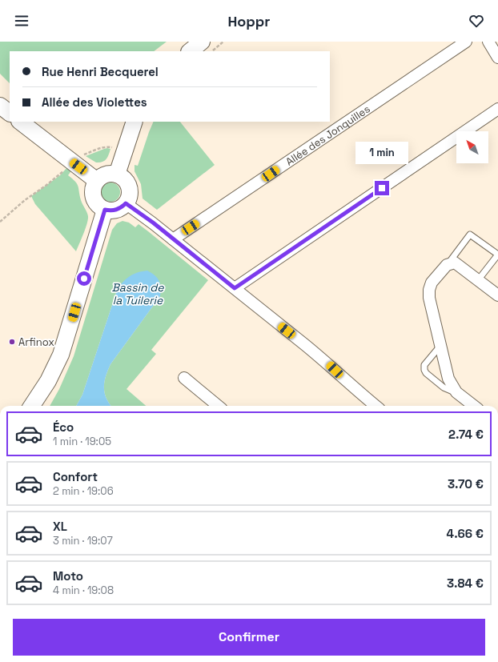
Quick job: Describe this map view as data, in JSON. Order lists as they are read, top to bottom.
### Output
{
  "streets": {
    "street": ["Allée des Jonquilles"]
  },
  "water": ["Bassin de la Tuilerie"],
  "places": ["Arfinox"],
  "north": "top left",
  "page": {
    "header": "Hoppr",
    "banner": ["Rue Henri Becquerel", "Allée des Violettes"],
    "bubble": "1 min",
    "list": [
      {
        "name": "Éco",
        "note": "1 min · 19:05",
        "value": "2.74 €"
      },
      {
        "name": "Confort",
        "note": "2 min · 19:06",
        "value": "3.70 €"
      },
      {
        "name": "XL",
        "note": "3 min · 19:07",
        "value": "4.66 €"
      },
      {
        "name": "Moto",
        "note": "4 min · 19:08",
        "value": "3.84 €"
      }
    ],
    "buttons": "Confirmer"
  }
}
